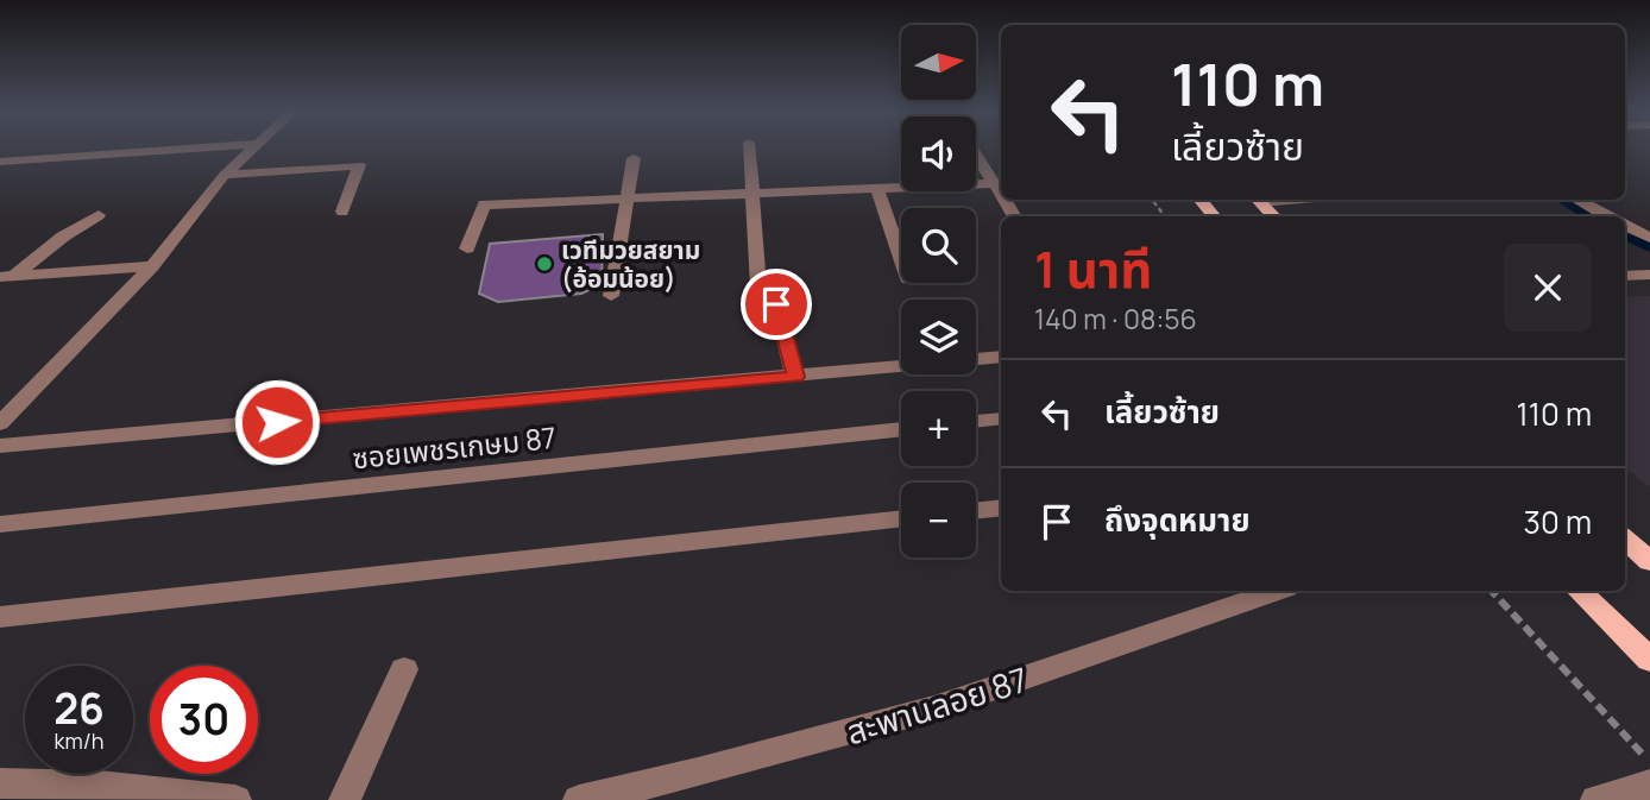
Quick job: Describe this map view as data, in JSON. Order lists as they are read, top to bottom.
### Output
{
  "streets": {
    "street": ["ซอยเพชรเกษม 87", "สะพานลอย 87"]
  },
  "places": ["เวทีมวยสยาม (อ้อมน้อย)"],
  "north": "right",
  "page": {
    "map_buttons": ["+", "−"],
    "turn": ["110 m", "เลี้ยวซ้าย"],
    "heading": ["1 นาที", "140 m · 08:56"],
    "list": [
      {
        "name": "เลี้ยวซ้าย",
        "value": "110 m"
      },
      {
        "name": "ถึงจุดหมาย",
        "value": "30 m"
      }
    ],
    "speed": "26 km/h",
    "limit": "30"
  }
}
